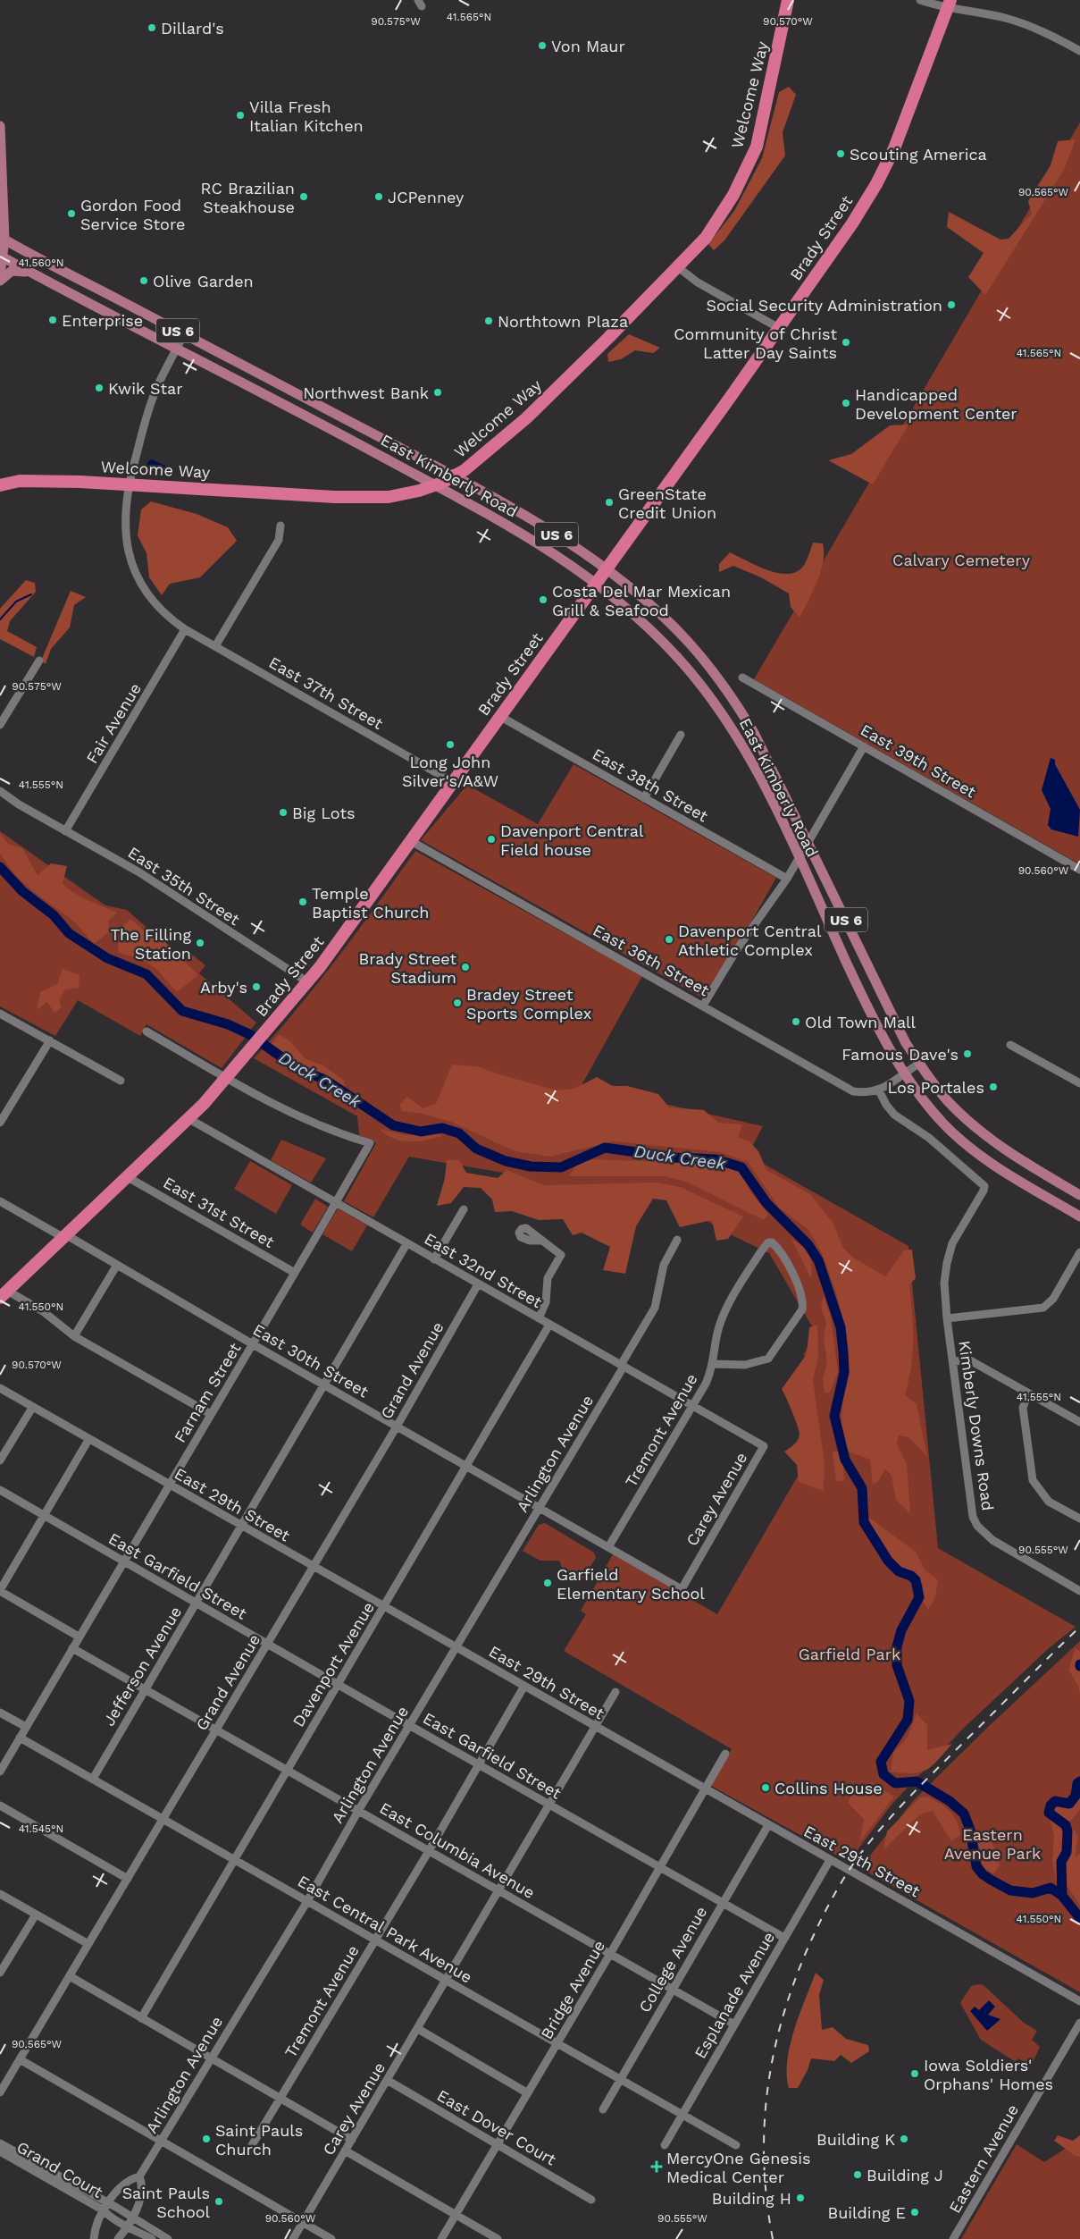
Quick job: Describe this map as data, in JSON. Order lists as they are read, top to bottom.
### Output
{
  "streets": {
    "highway": ["Welcome Way", "Brady Street"],
    "main road": ["US 6", "East Kimberly Road"],
    "street": [
      "East 37th Street",
      "Fair Avenue",
      "East 39th Street",
      "East 38th Street",
      "East 35th Street",
      "East 36th Street",
      "East 31st Street",
      "East 32nd Street",
      "East 30th Street",
      "Grand Avenue",
      "Farnam Street",
      "Kimberly Downs Road",
      "Tremont Avenue",
      "Arlington Avenue",
      "Carey Avenue",
      "East 29th Street",
      "East Garfield Street",
      "Davenport Avenue",
      "Jefferson Avenue",
      "East Columbia Avenue",
      "East Central Park Avenue",
      "College Avenue",
      "Bridge Avenue",
      "Esplanade Avenue",
      "East Dover Court",
      "Eastern Avenue",
      "Grand Court"
    ]
  },
  "crossings": [
    ["Welcome Way", "East Kimberly Road"],
    ["Welcome Way", "East 37th Street"],
    ["Brady Street", "East Kimberly Road"],
    ["Brady Street", "East 37th Street"],
    ["Brady Street", "East 38th Street"],
    ["Brady Street", "East 35th Street"],
    ["Brady Street", "East 36th Street"],
    ["Brady Street", "East 31st Street"],
    ["Brady Street", "East 32nd Street"],
    ["Brady Street", "East 30th Street"],
    ["Brady Street", "Farnam Street"],
    ["US 6", "East Kimberly Road"],
    ["US 6", "East 37th Street"],
    ["East 37th Street", "Fair Avenue"],
    ["Fair Avenue", "East 35th Street"],
    ["East 36th Street", "Kimberly Downs Road"],
    ["East 31st Street", "Farnam Street"],
    ["East 32nd Street", "Grand Avenue"],
    ["East 32nd Street", "Farnam Street"],
    ["East 32nd Street", "Tremont Avenue"],
    ["East 32nd Street", "Arlington Avenue"],
    ["East 32nd Street", "Carey Avenue"],
    ["East 32nd Street", "Davenport Avenue"],
    ["East 32nd Street", "Jefferson Avenue"],
    ["East 30th Street", "Grand Avenue"],
    ["East 30th Street", "Farnam Street"],
    ["East 30th Street", "Tremont Avenue"],
    ["East 30th Street", "Arlington Avenue"],
    ["East 30th Street", "Carey Avenue"],
    ["East 30th Street", "Davenport Avenue"],
    ["East 30th Street", "Jefferson Avenue"],
    ["Grand Avenue", "East 29th Street"],
    ["Grand Avenue", "East Garfield Street"],
    ["Grand Avenue", "East Columbia Avenue"],
    ["Grand Avenue", "East Central Park Avenue"],
    ["Farnam Street", "East 29th Street"],
    ["Farnam Street", "East Garfield Street"],
    ["Farnam Street", "East Columbia Avenue"],
    ["Farnam Street", "East Central Park Avenue"],
    ["Tremont Avenue", "East 29th Street"],
    ["Tremont Avenue", "East Garfield Street"],
    ["Tremont Avenue", "East Columbia Avenue"],
    ["Tremont Avenue", "East Central Park Avenue"],
    ["Arlington Avenue", "East 29th Street"],
    ["Arlington Avenue", "East Garfield Street"],
    ["Arlington Avenue", "East Columbia Avenue"],
    ["Arlington Avenue", "East Central Park Avenue"],
    ["Arlington Avenue", "Grand Court"],
    ["Carey Avenue", "East 29th Street"],
    ["Carey Avenue", "East Garfield Street"],
    ["Carey Avenue", "East Columbia Avenue"],
    ["Carey Avenue", "East Central Park Avenue"],
    ["Carey Avenue", "East Dover Court"],
    ["East 29th Street", "Davenport Avenue"],
    ["East 29th Street", "Jefferson Avenue"],
    ["East 29th Street", "College Avenue"],
    ["East 29th Street", "Bridge Avenue"],
    ["East 29th Street", "Esplanade Avenue"],
    ["East Garfield Street", "Davenport Avenue"],
    ["East Garfield Street", "Jefferson Avenue"],
    ["East Garfield Street", "College Avenue"],
    ["East Garfield Street", "Bridge Avenue"],
    ["East Garfield Street", "Esplanade Avenue"],
    ["Davenport Avenue", "East Columbia Avenue"],
    ["Davenport Avenue", "East Central Park Avenue"],
    ["Jefferson Avenue", "East Columbia Avenue"],
    ["Jefferson Avenue", "East Central Park Avenue"],
    ["East Columbia Avenue", "College Avenue"],
    ["East Columbia Avenue", "Bridge Avenue"],
    ["East Columbia Avenue", "Esplanade Avenue"],
    ["East Central Park Avenue", "College Avenue"],
    ["East Central Park Avenue", "Bridge Avenue"],
    ["East Central Park Avenue", "Esplanade Avenue"],
    ["Bridge Avenue", "East Dover Court"]
  ],
  "water": ["Duck Creek"],
  "parks": ["Calvary Cemetery", "Garfield Park", "Eastern Avenue Park"],
  "places": {
    "other": [
      "Dillard's",
      "Von Maur",
      "Villa Fresh Italian Kitchen",
      "Scouting America",
      "RC Brazilian Steakhouse",
      "JCPenney",
      "Gordon Food Service Store",
      "Olive Garden",
      "Social Security Administration",
      "Enterprise",
      "Northtown Plaza",
      "Community of Christ Latter Day Saints",
      "Kwik Star",
      "Northwest Bank",
      "Handicapped Development Center",
      "GreenState Credit Union",
      "Costa Del Mar Mexican Grill & Seafood",
      "Long John Silver's/A&W",
      "Big Lots",
      "Davenport Central Field house",
      "Temple Baptist Church",
      "Davenport Central Athletic Complex",
      "The Filling Station",
      "Brady Street Stadium",
      "Arby's",
      "Bradey Street Sports Complex",
      "Old Town Mall",
      "Famous Dave's",
      "Los Portales",
      "Garfield Elementary School",
      "Collins House",
      "Iowa Soldiers' Orphans' Homes",
      "Saint Pauls Church",
      "Building K",
      "Building J",
      "Building H",
      "Saint Pauls School",
      "Building E"
    ],
    "health": ["MercyOne Genesis Medical Center"]
  },
  "coordinates": [
    "41.565°N",
    "90.575°W",
    "90.570°W",
    "90.565°W",
    "41.560°N",
    "41.555°N",
    "90.560°W",
    "41.550°N",
    "90.555°W",
    "41.545°N"
  ]
}
